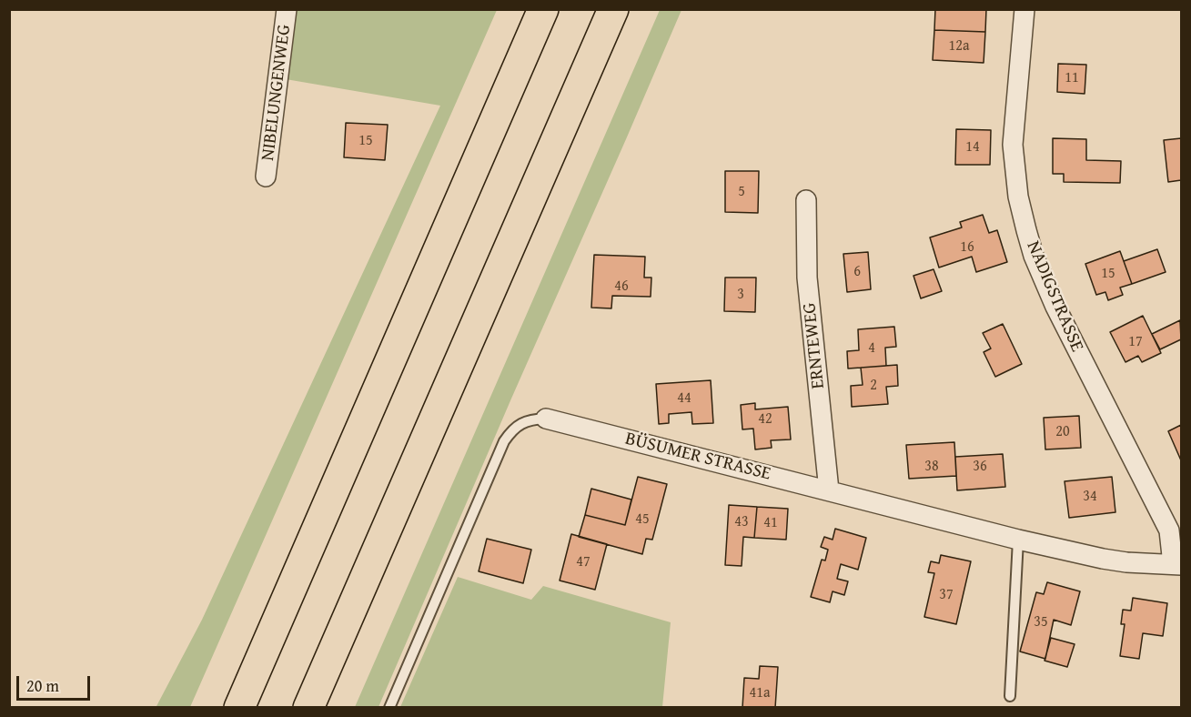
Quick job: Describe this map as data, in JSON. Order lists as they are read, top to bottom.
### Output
{
  "streets": {
    "street": [
      "NIBELUNGENWEG",
      "NADIGSTRASSE",
      "ERNTEWEG",
      "BÜSUMER STRASSE"
    ]
  },
  "crossings": [
    ["NADIGSTRASSE", "BÜSUMER STRASSE"],
    ["ERNTEWEG", "BÜSUMER STRASSE"]
  ],
  "house_numbers": [
    "12a",
    "11",
    "15",
    "14",
    "5",
    "16",
    "6",
    "15",
    "46",
    "3",
    "17",
    "4",
    "2",
    "44",
    "42",
    "20",
    "38",
    "36",
    "34",
    "45",
    "43",
    "41",
    "47",
    "37",
    "35",
    "41a"
  ],
  "scale_bar": "20 m"
}
